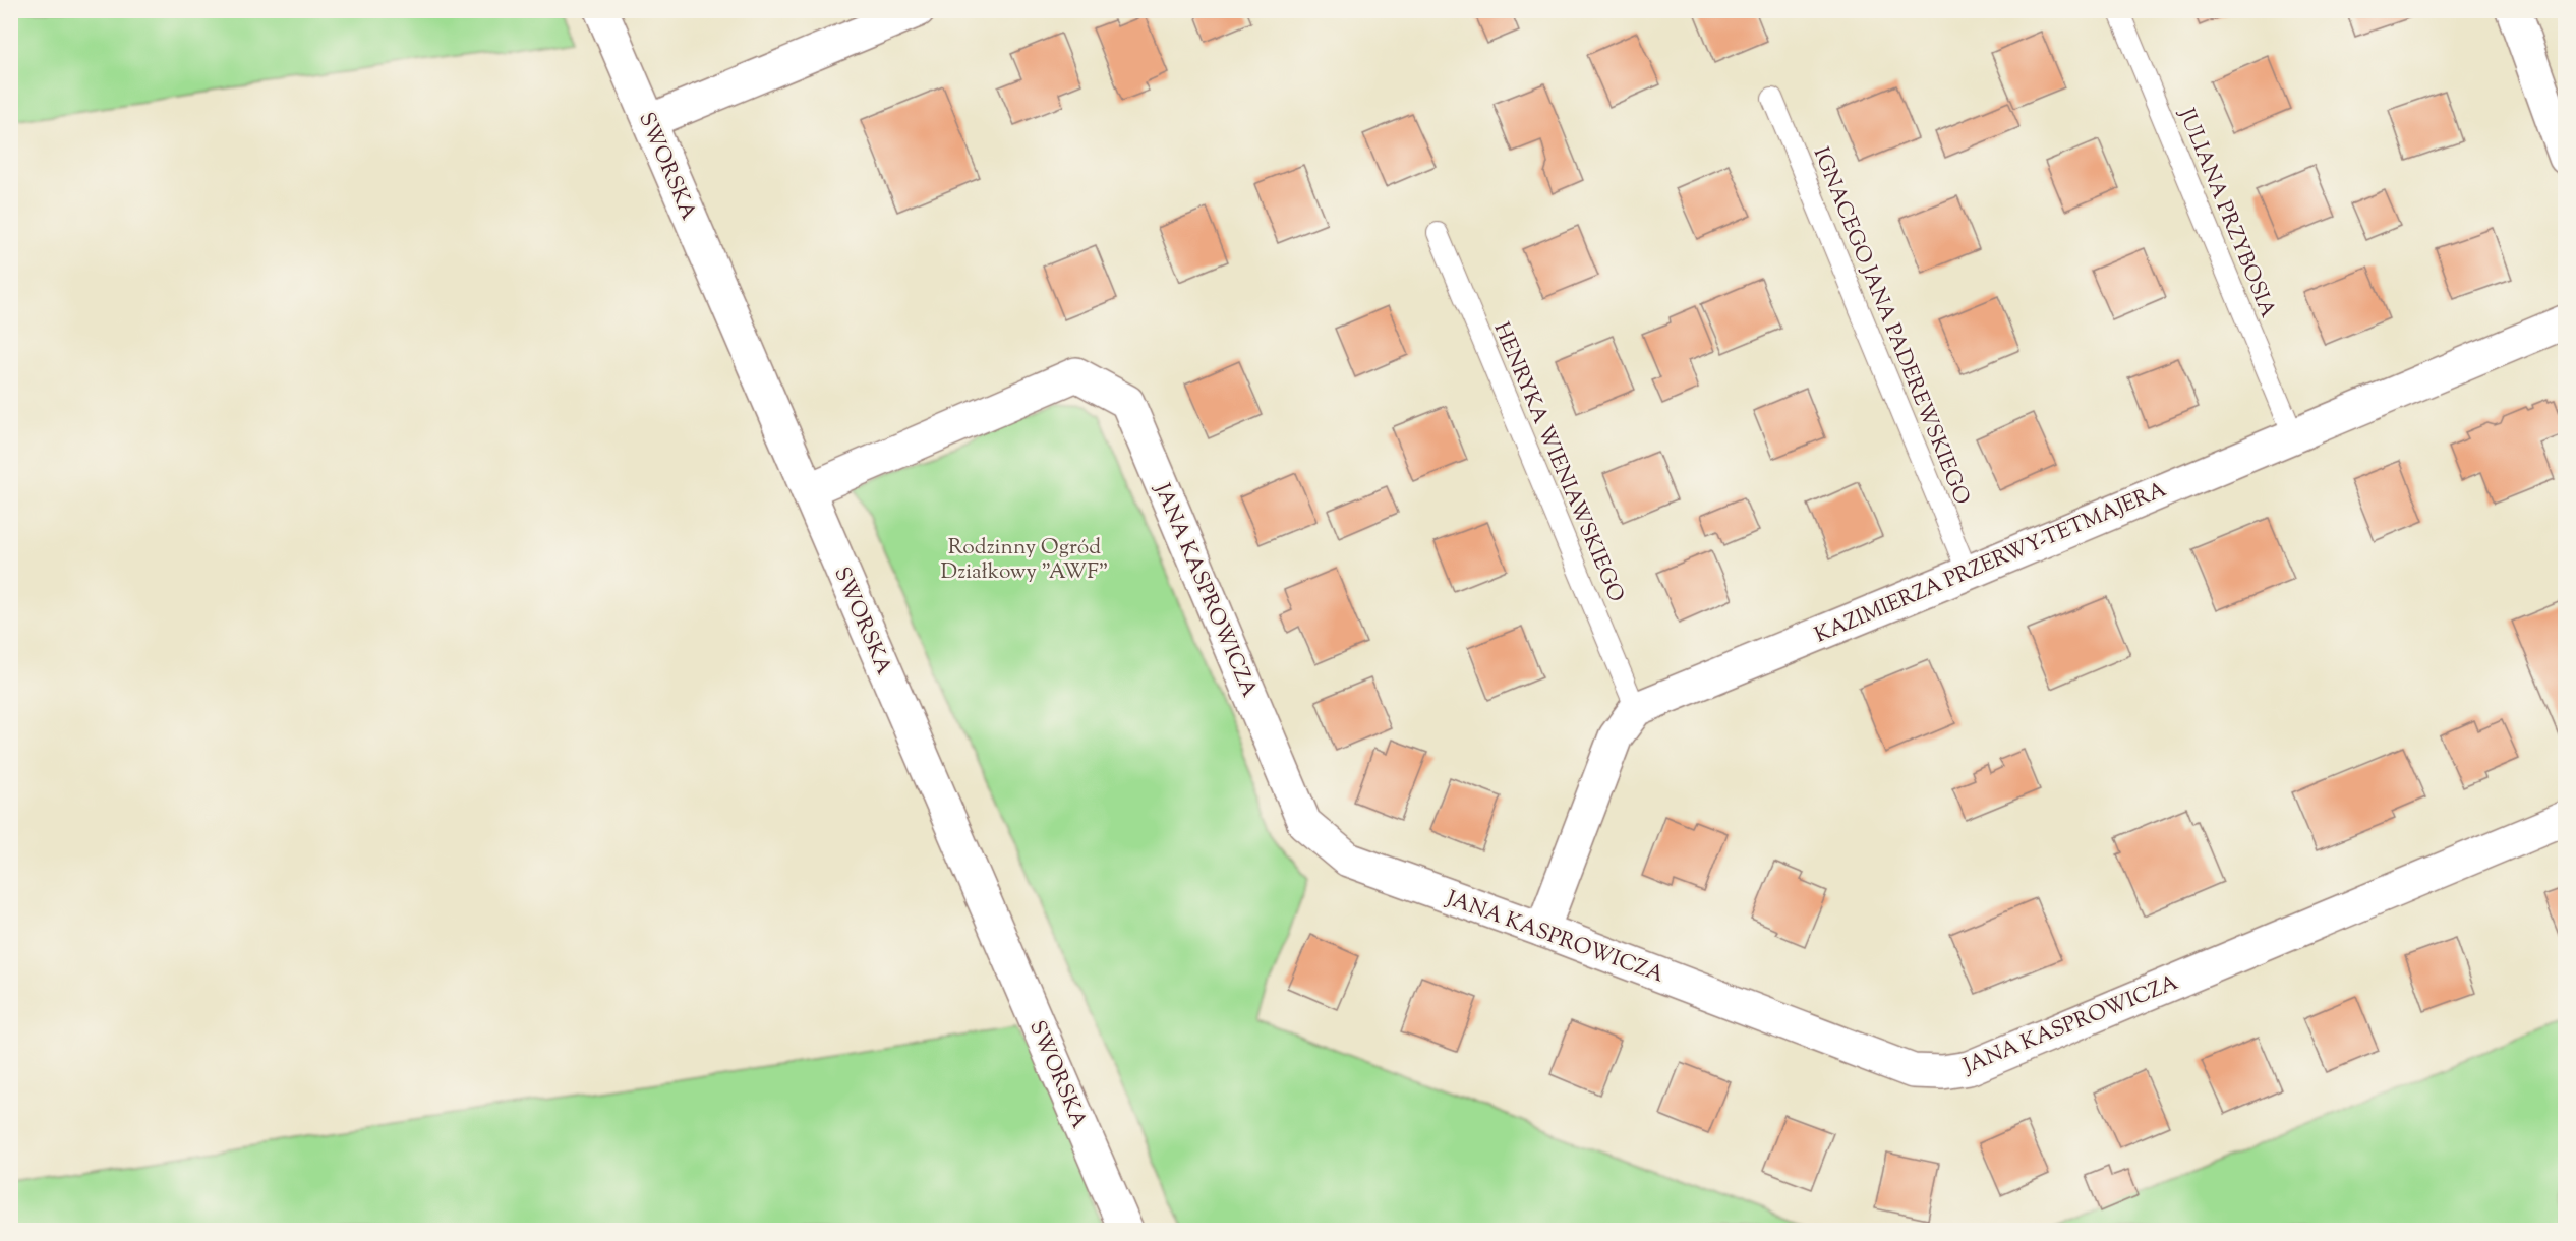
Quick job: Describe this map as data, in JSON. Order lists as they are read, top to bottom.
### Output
{
  "streets": {
    "street": ["SWORSKA", "KAZIMIERZA PRZERWY-TETMAJERA", "JANA KASPROWICZA"],
    "lane": ["JULIANA PRZYBOSIA", "IGNACEGO JANA PADEREWSKIEGO", "HENRYKA WIENIAWSKIEGO"]
  },
  "crossings": [
    ["SWORSKA", "JANA KASPROWICZA"],
    ["JULIANA PRZYBOSIA", "KAZIMIERZA PRZERWY-TETMAJERA"],
    ["IGNACEGO JANA PADEREWSKIEGO", "KAZIMIERZA PRZERWY-TETMAJERA"],
    ["HENRYKA WIENIAWSKIEGO", "KAZIMIERZA PRZERWY-TETMAJERA"]
  ],
  "parks": ["Rodzinny Ogród Działkowy \"AWF\""]
}
